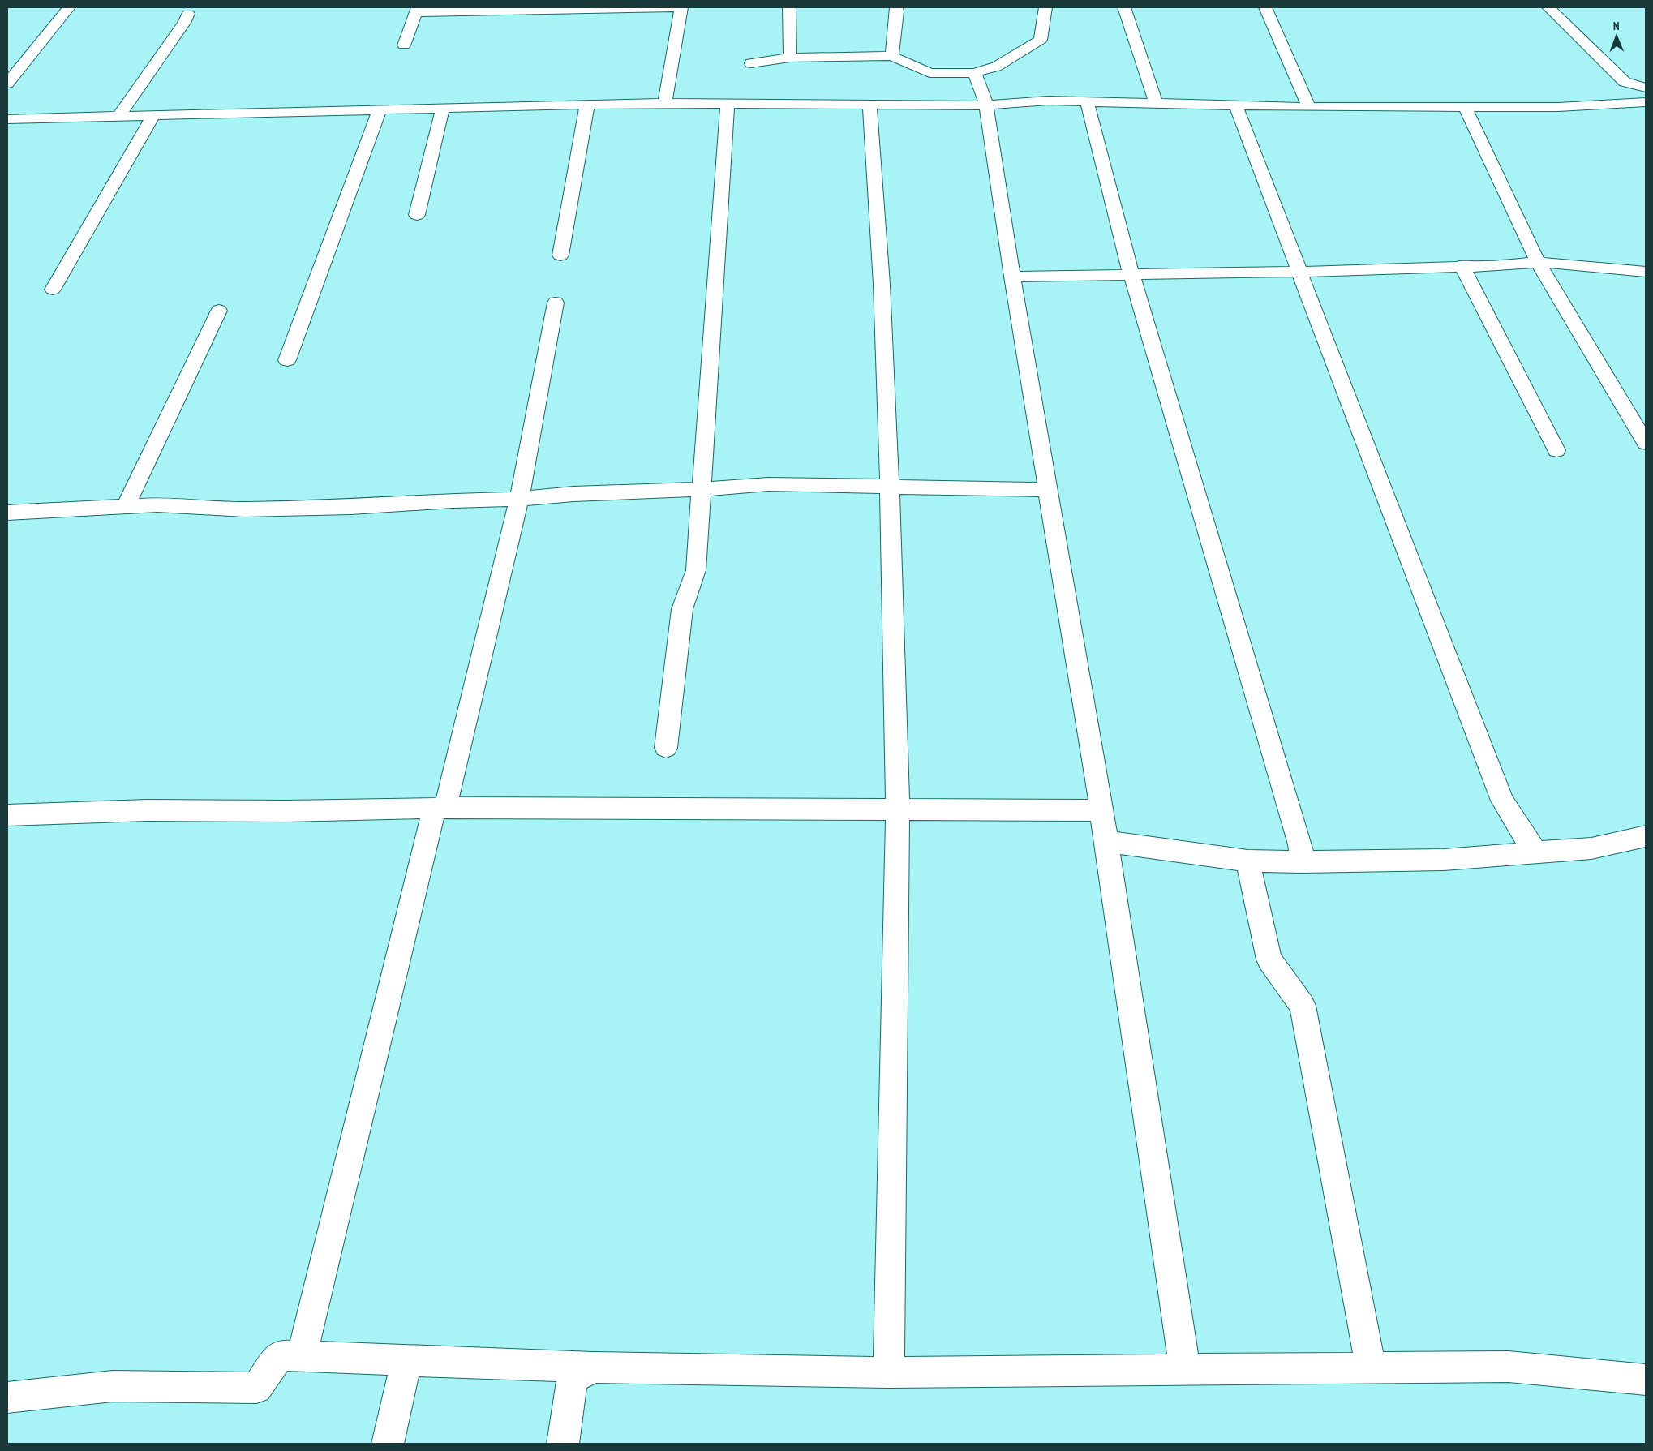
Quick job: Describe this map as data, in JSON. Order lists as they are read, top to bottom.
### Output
{
  "north": "top"
}
